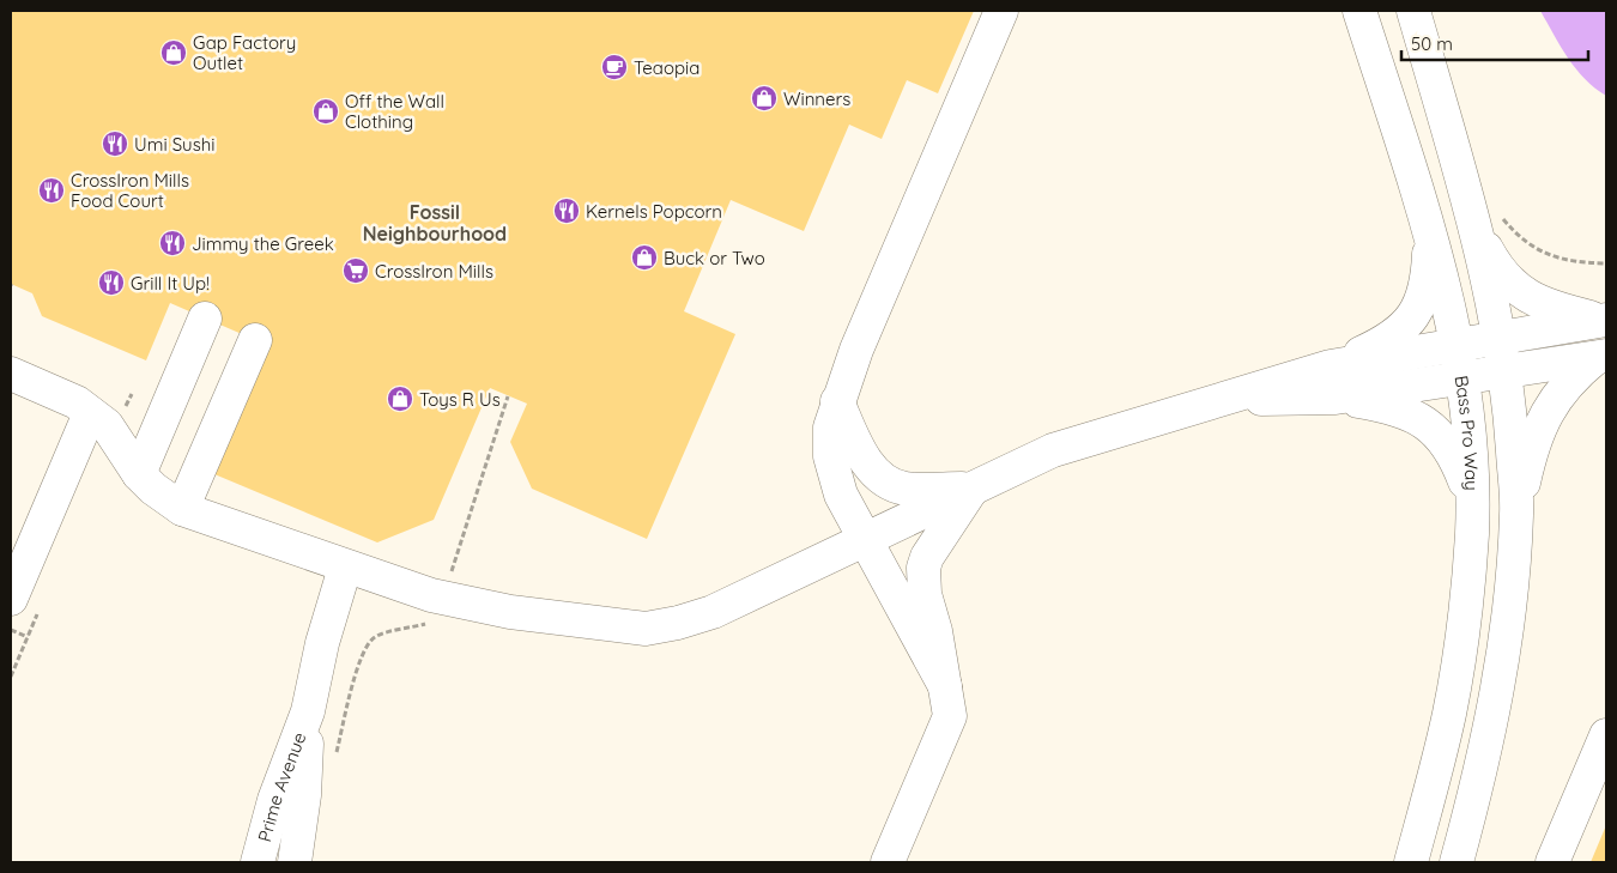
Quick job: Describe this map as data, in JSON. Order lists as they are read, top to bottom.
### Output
{
  "streets": {
    "street": ["Bass Pro Way", "Prime Avenue"]
  },
  "districts": ["Fossil Neighbourhood"],
  "places": {
    "shop": [
      "Gap Factory Outlet",
      "Winners",
      "Off the Wall Clothing",
      "Buck or Two",
      "Toys R Us"
    ],
    "cafe": ["Teaopia"],
    "restaurant": [
      "Umi Sushi",
      "CrossIron Mills Food Court",
      "Kernels Popcorn",
      "Jimmy the Greek",
      "Grill It Up!"
    ],
    "supermarket": ["CrossIron Mills"]
  },
  "scale_bar": "50 m"
}
